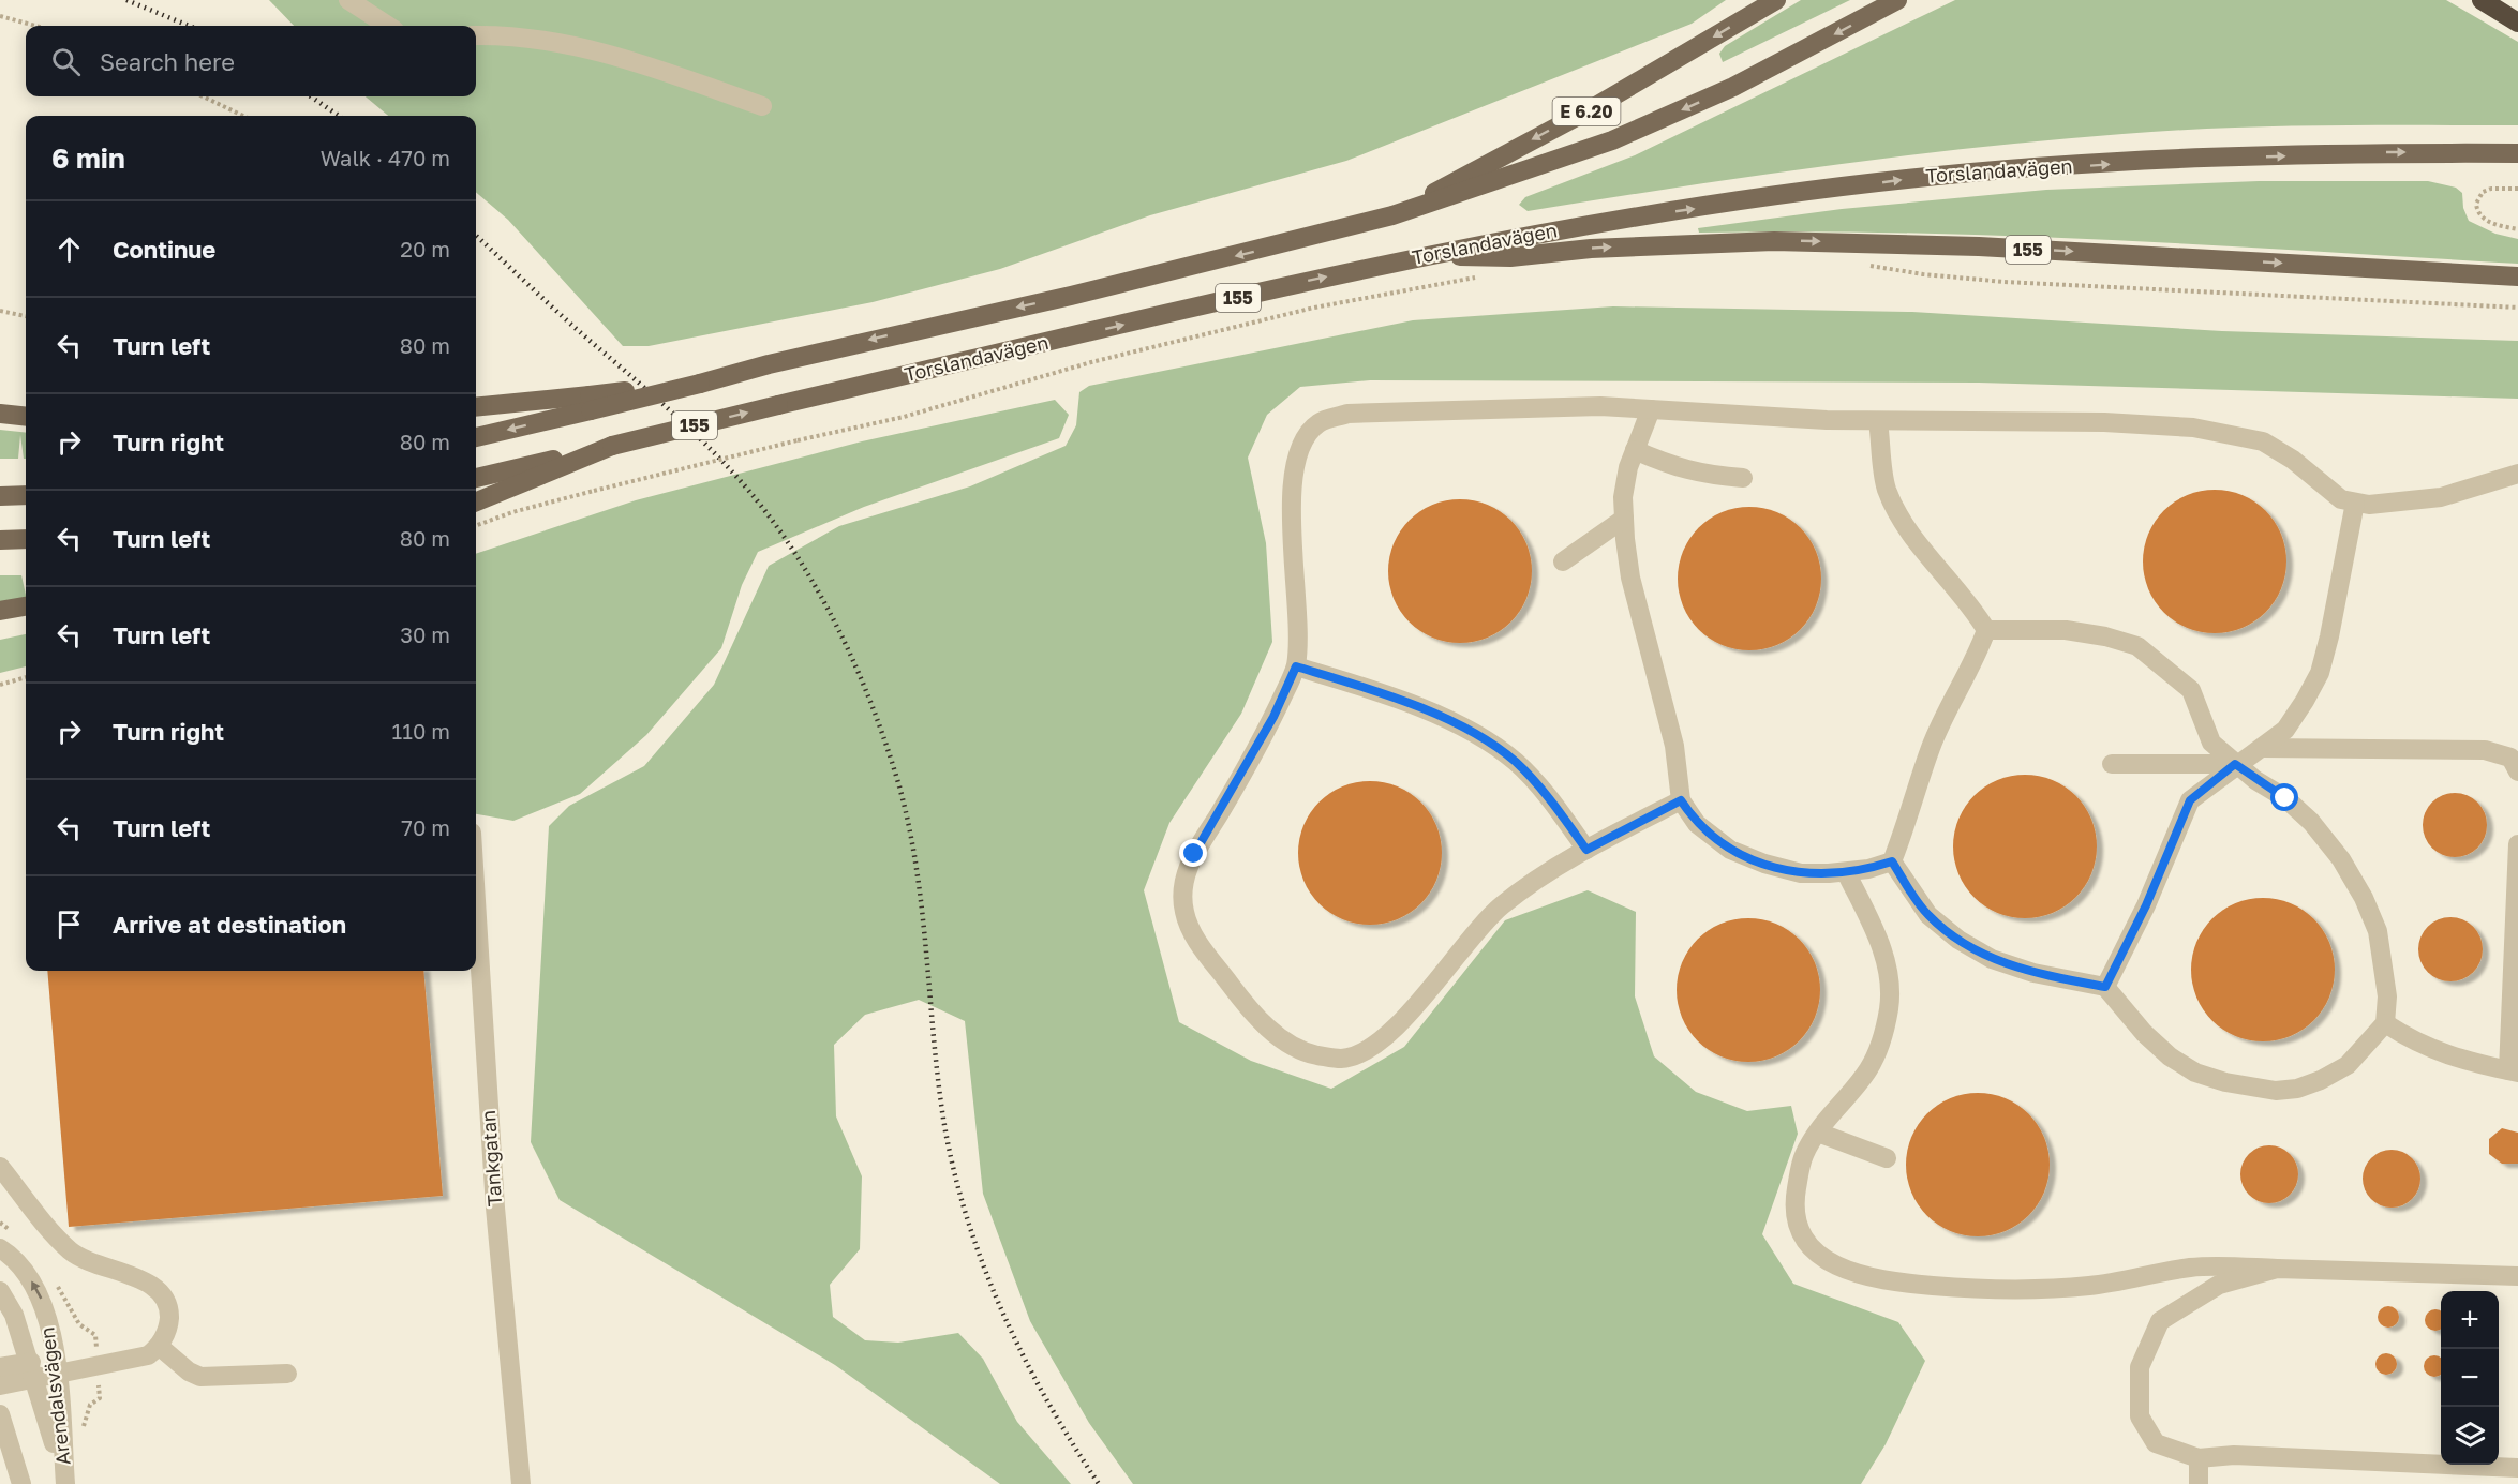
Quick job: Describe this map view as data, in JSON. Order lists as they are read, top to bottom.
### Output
{
  "streets": {
    "main road": ["E 6.20", "Torslandavägen", "155"],
    "street": ["Tankgatan", "Arendalsvägen"]
  },
  "crossings": [
    ["E 6.20", "155"],
    ["Torslandavägen", "155"]
  ],
  "page": {
    "search": "Search here",
    "heading": ["6 min", "Walk · 470 m"],
    "list": [
      ["Continue", "20 m"],
      ["Turn left", "80 m"],
      ["Turn right", "80 m"],
      ["Turn left", "80 m"],
      ["Turn left", "30 m"],
      ["Turn right", "110 m"],
      ["Turn left", "70 m"],
      "Arrive at destination"
    ],
    "map_buttons": ["+", "−"]
  }
}
